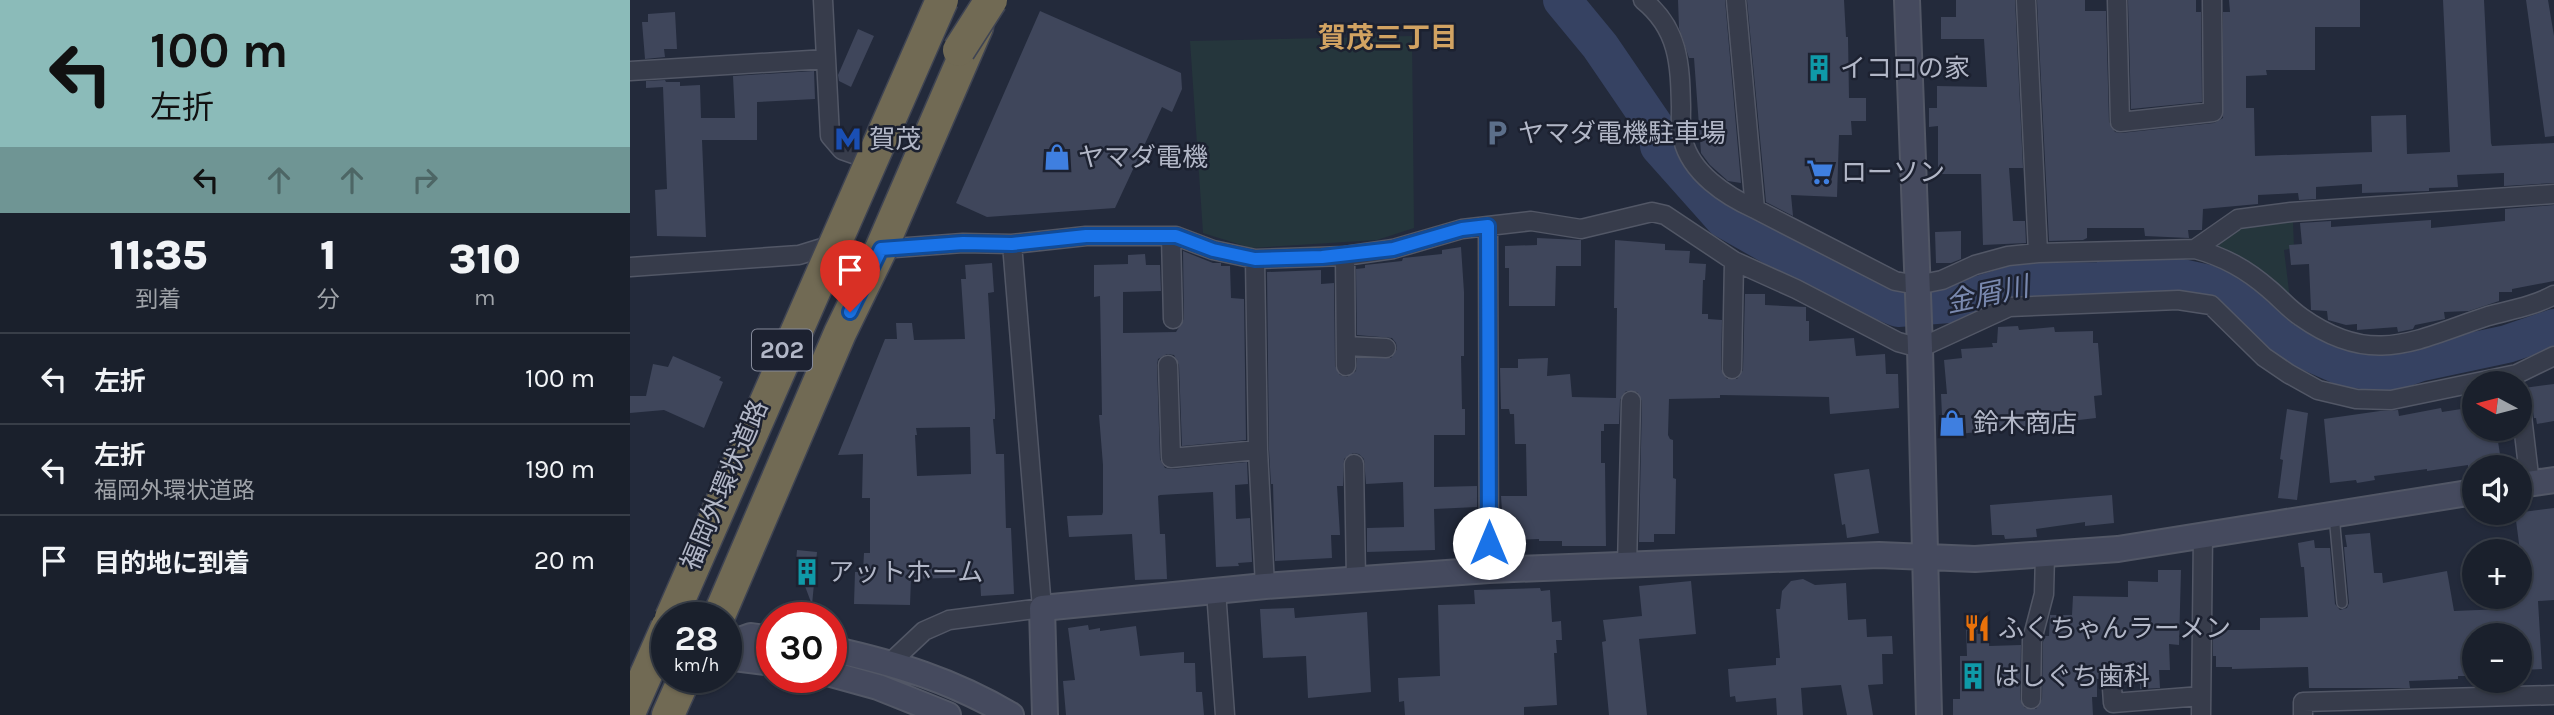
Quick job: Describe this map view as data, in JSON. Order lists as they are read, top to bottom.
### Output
{
  "streets": {
    "highway": ["202", "福岡外環状道路"]
  },
  "districts": ["賀茂三丁目"],
  "water": ["金屑川"],
  "places": {
    "building": ["イコロの家", "アットホーム", "はしぐち歯科"],
    "parking": ["ヤマダ電機駐車場"],
    "metro station": ["賀茂"],
    "shop": ["ヤマダ電機", "鈴木商店"],
    "supermarket": ["ローソン"],
    "restaurant": ["ふくちゃんラーメン"]
  },
  "north": "left",
  "page": {
    "turn": ["100 m", "左折"],
    "eta": [
      "11:35",
      "到着",
      "1",
      "分",
      "310",
      "m"
    ],
    "list": [
      {
        "name": "左折",
        "value": "100 m"
      },
      {
        "name": "左折",
        "note": "福岡外環状道路",
        "value": "190 m"
      },
      {
        "name": "目的地に到着",
        "value": "20 m"
      }
    ],
    "map_buttons": ["+", "−"],
    "speed": "28 km/h",
    "limit": "30"
  }
}
